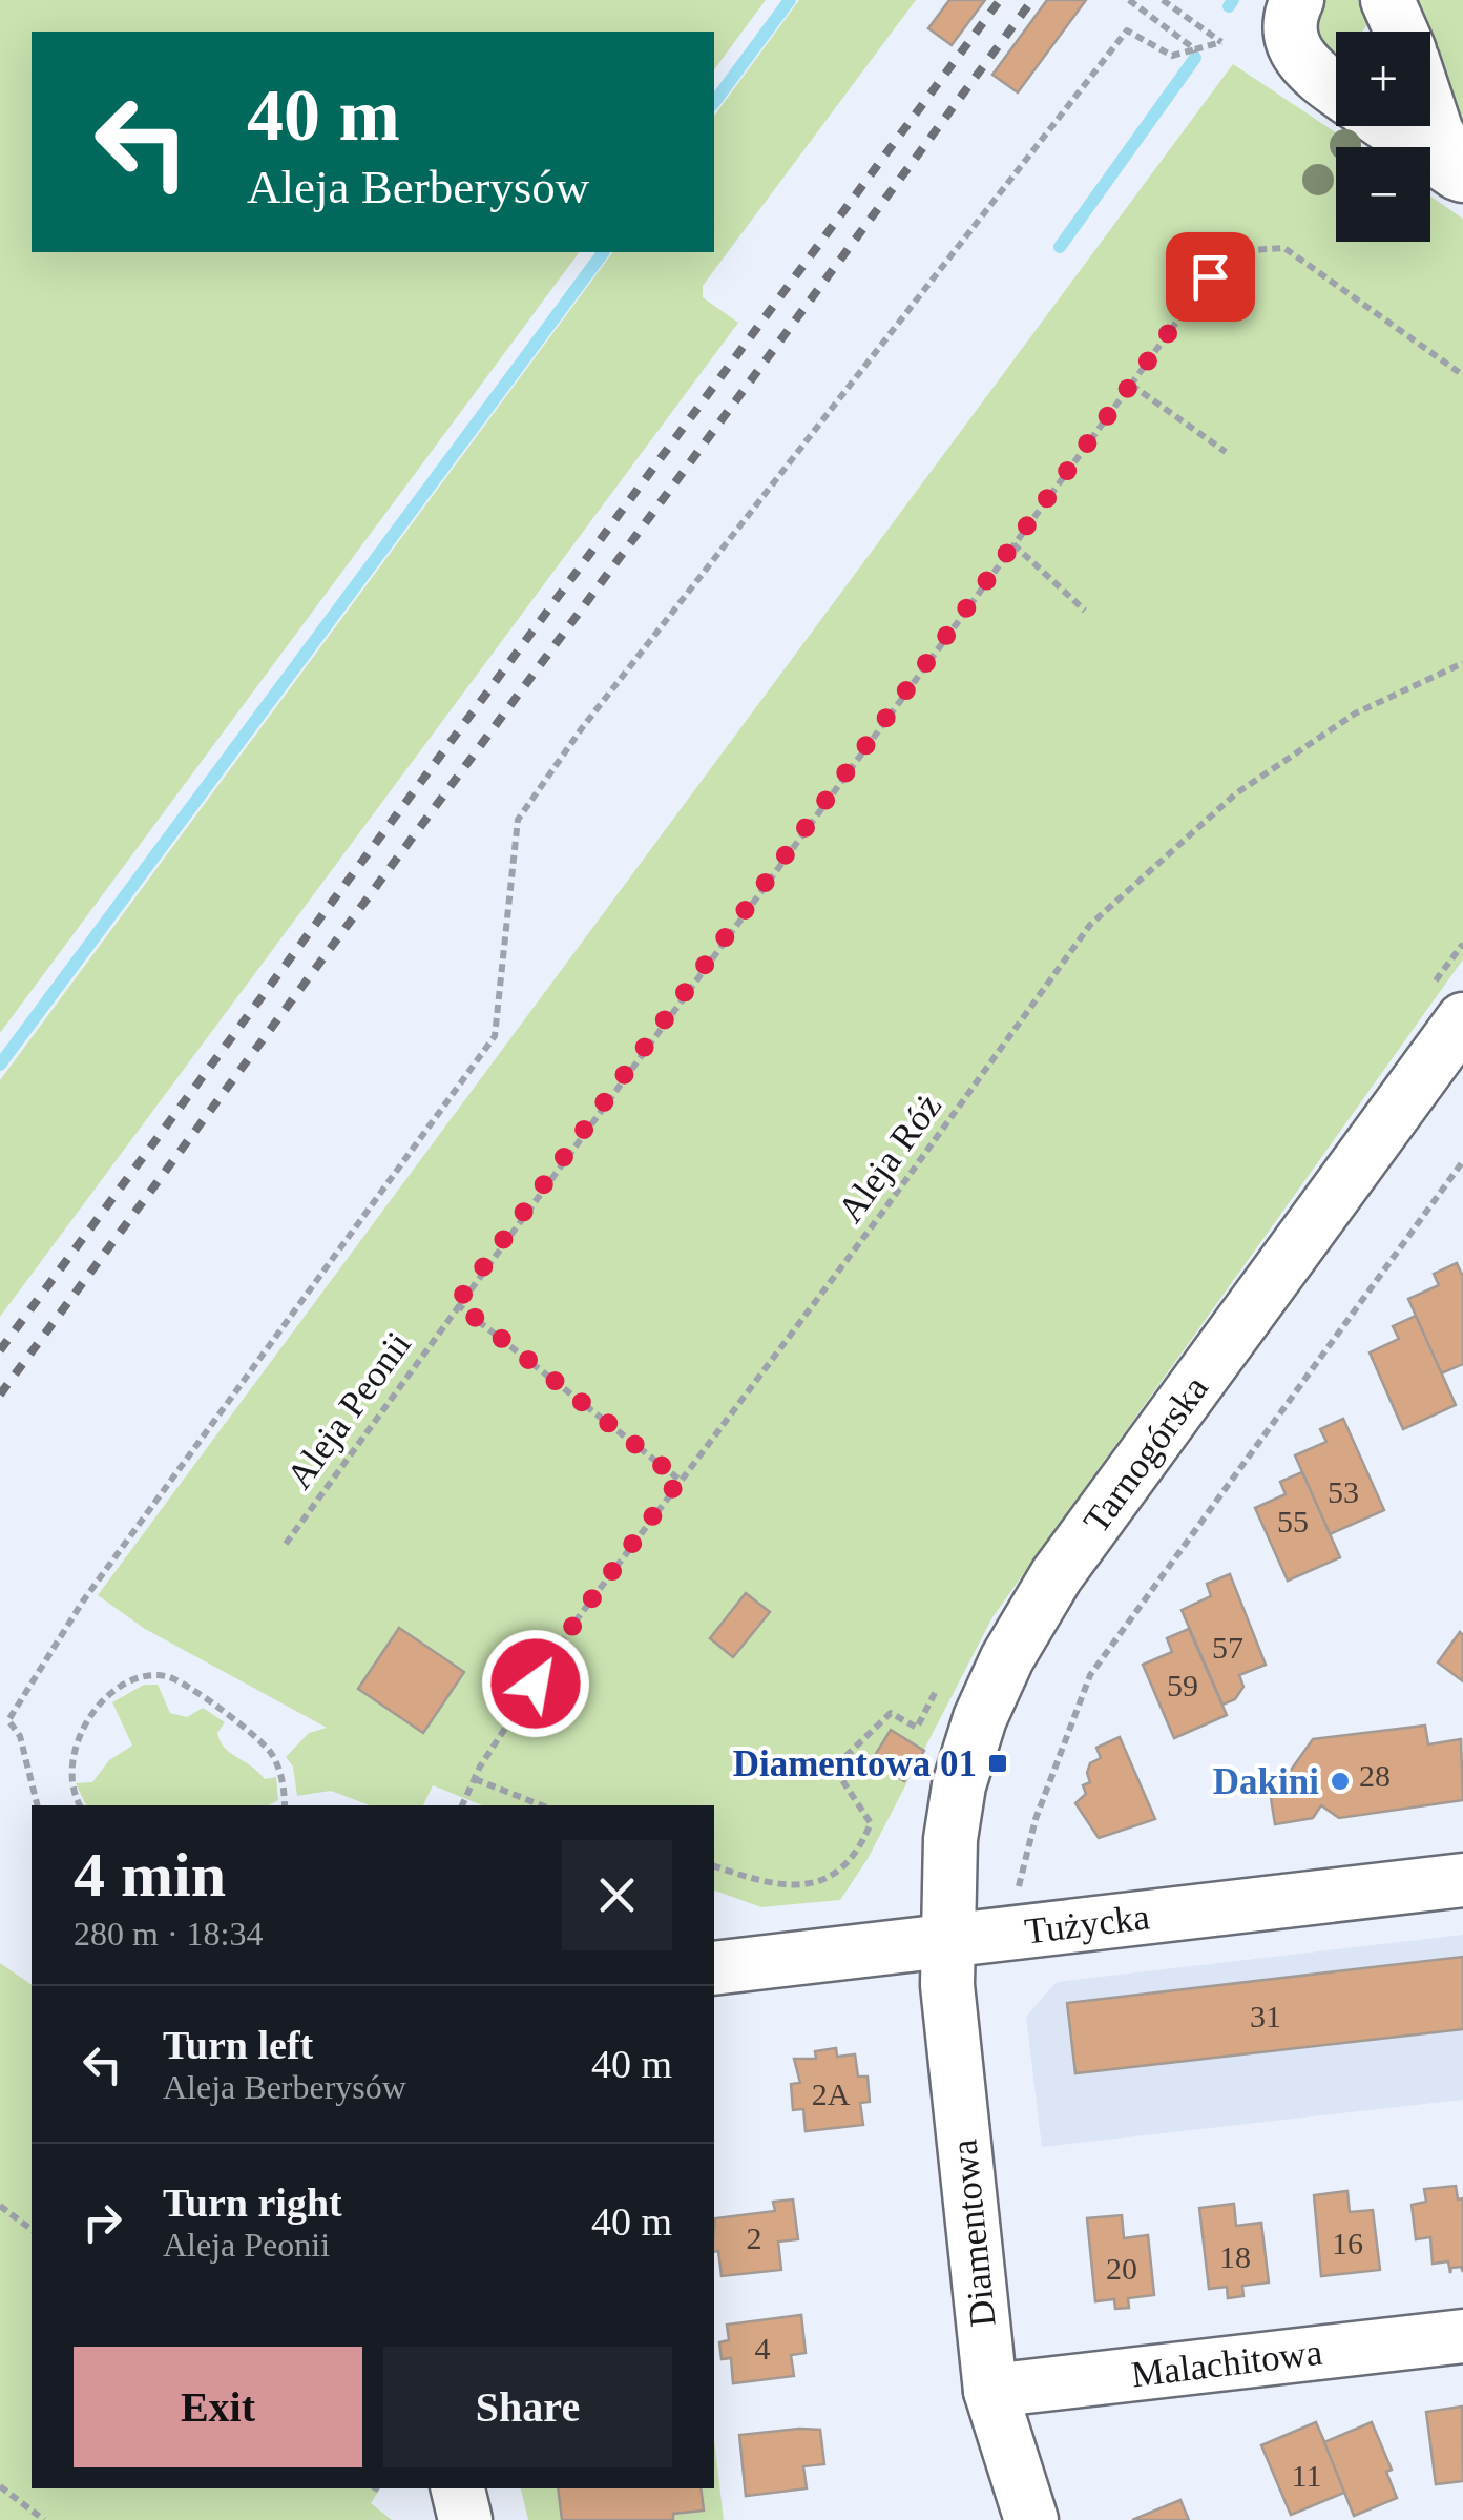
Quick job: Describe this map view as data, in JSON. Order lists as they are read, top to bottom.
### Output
{
  "streets": {
    "street": [
      "Tarnogórska",
      "Tużycka",
      "Diamentowa",
      "Malachitowa"
    ],
    "path": ["Aleja Róż", "Aleja Peonii"]
  },
  "crossings": [
    ["Tarnogórska", "Tużycka"],
    ["Tarnogórska", "Diamentowa"],
    ["Tużycka", "Diamentowa"],
    ["Diamentowa", "Malachitowa"]
  ],
  "places": {
    "transit": ["Diamentowa 01"],
    "other": ["Dakini"]
  },
  "house_numbers": [
    "53",
    "55",
    "57",
    "59",
    "28",
    "31",
    "2A",
    "2",
    "16",
    "18",
    "20",
    "4",
    "11"
  ],
  "page": {
    "map_buttons": ["+", "−"],
    "turn": ["40 m", "Aleja Berberysów"],
    "heading": ["4 min", "280 m · 18:34"],
    "list": [
      {
        "name": "Turn left",
        "note": "Aleja Berberysów",
        "value": "40 m"
      },
      {
        "name": "Turn right",
        "note": "Aleja Peonii",
        "value": "40 m"
      }
    ],
    "buttons": ["Exit", "Share"]
  }
}
